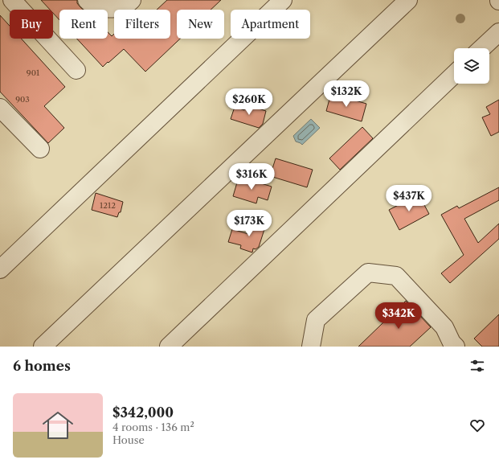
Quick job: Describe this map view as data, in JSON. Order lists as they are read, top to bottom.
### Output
{
  "house_numbers": ["901", "903", "1212"],
  "page": {
    "chip": [
      "Buy",
      "Rent",
      "Filters",
      "New",
      "Apartment"
    ],
    "price": [
      "$132K",
      "$260K",
      "$316K",
      "$437K",
      "$173K",
      "$342K"
    ],
    "heading": "6 homes",
    "list": [
      {
        "name": "$342,000",
        "note": "4 rooms · 136 m² · House"
      }
    ]
  }
}
